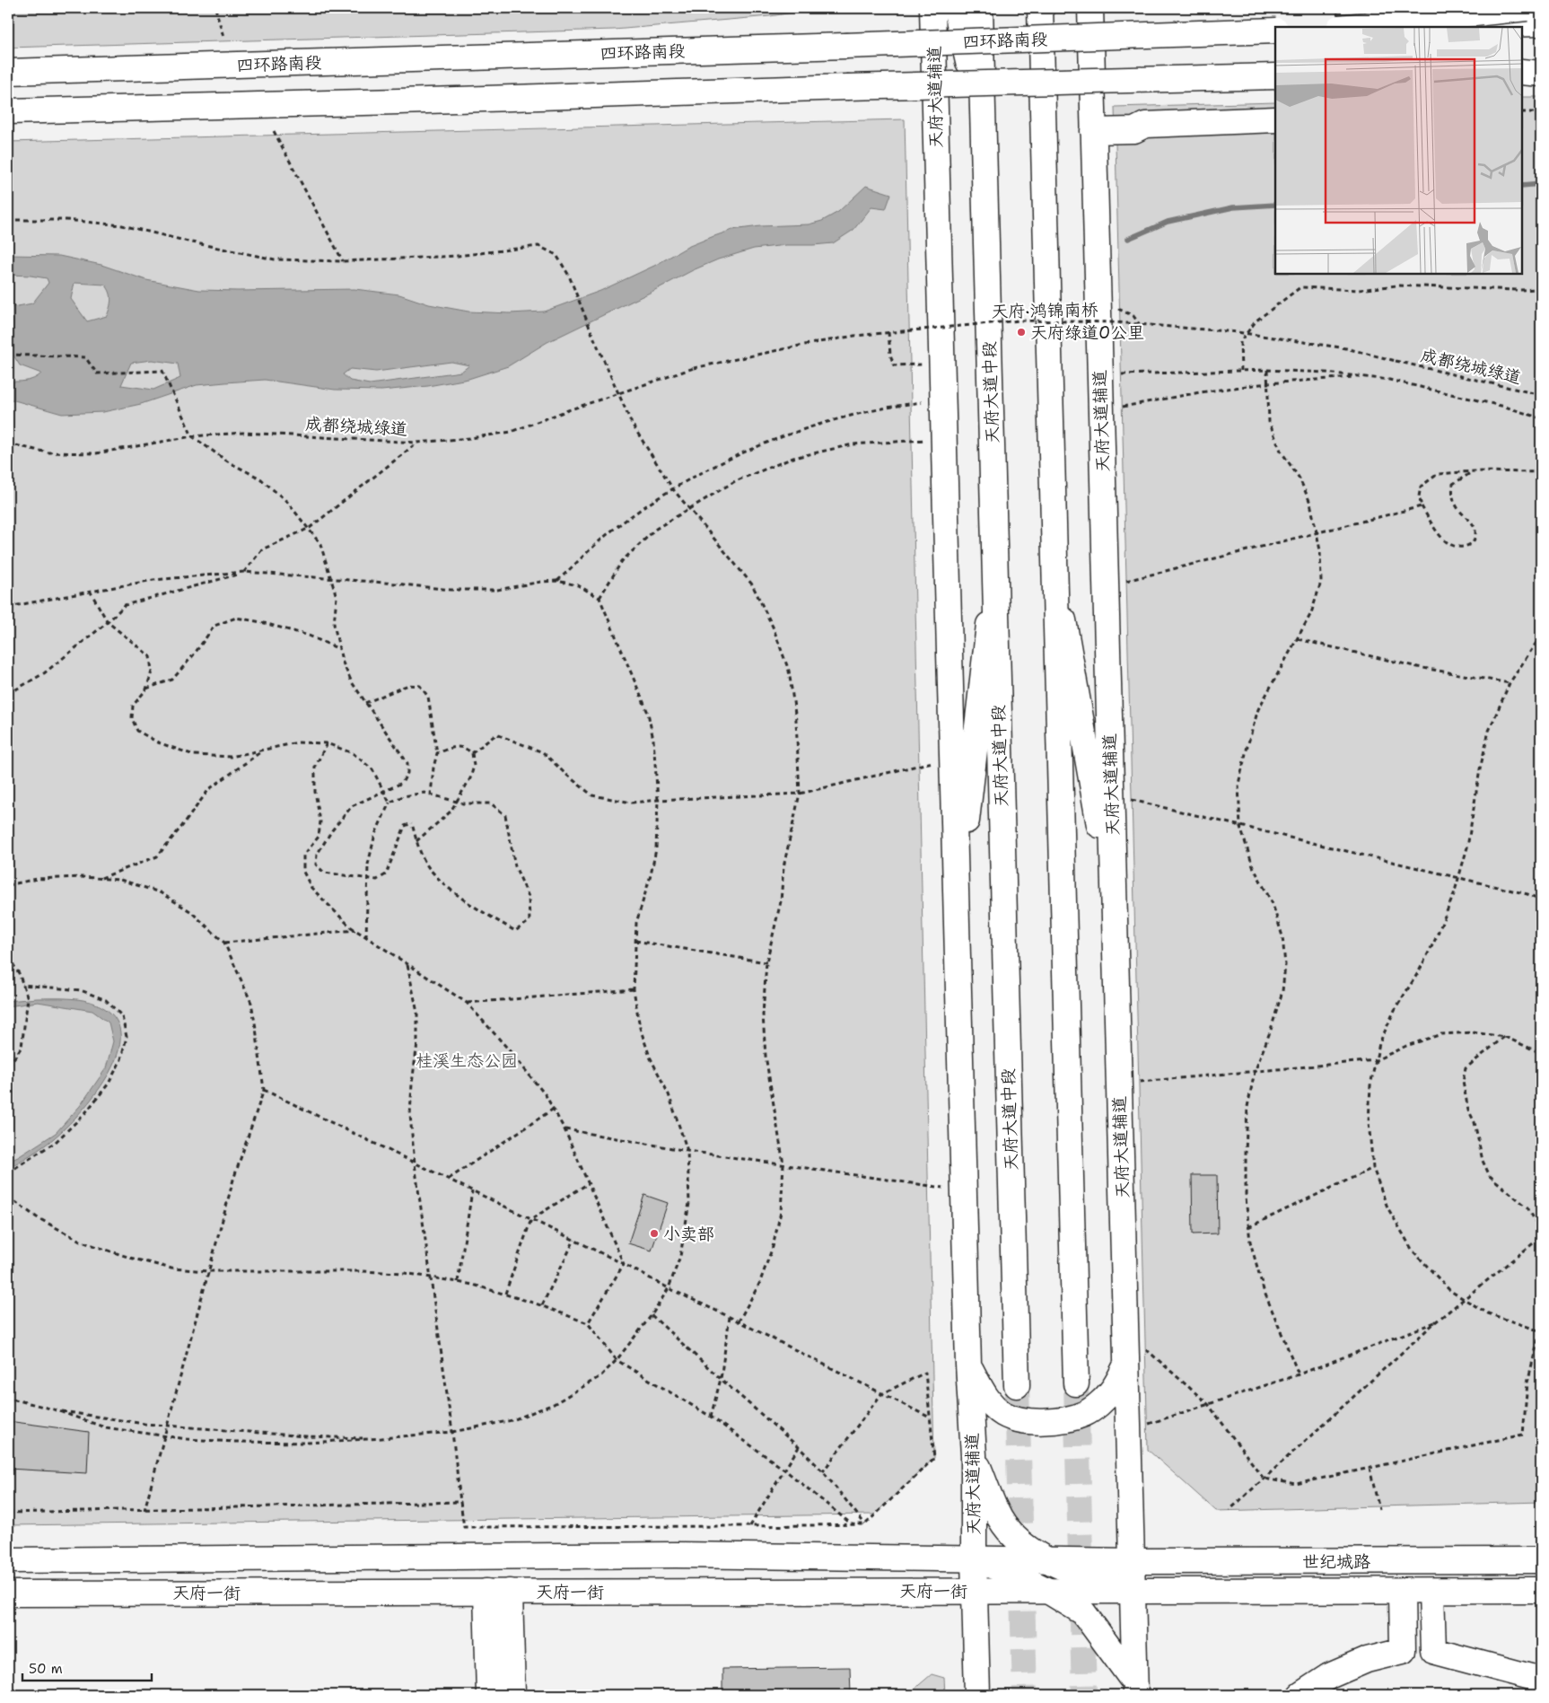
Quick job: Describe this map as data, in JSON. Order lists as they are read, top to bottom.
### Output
{
  "streets": {
    "main road": [
      "四环路南段",
      "天府大道辅道",
      "天府大道中段",
      "世纪城路",
      "天府一街"
    ],
    "path": ["天府·鸿锦南桥", "成都绕城绿道"]
  },
  "crossings": [
    ["天府大道辅道", "世纪城路"],
    ["天府大道辅道", "天府一街"],
    ["天府·鸿锦南桥", "成都绕城绿道"],
    ["世纪城路", "天府一街"]
  ],
  "parks": ["桂溪生态公园"],
  "places": ["天府绿道0公里", "小卖部"],
  "scale_bar": "50 m"
}
